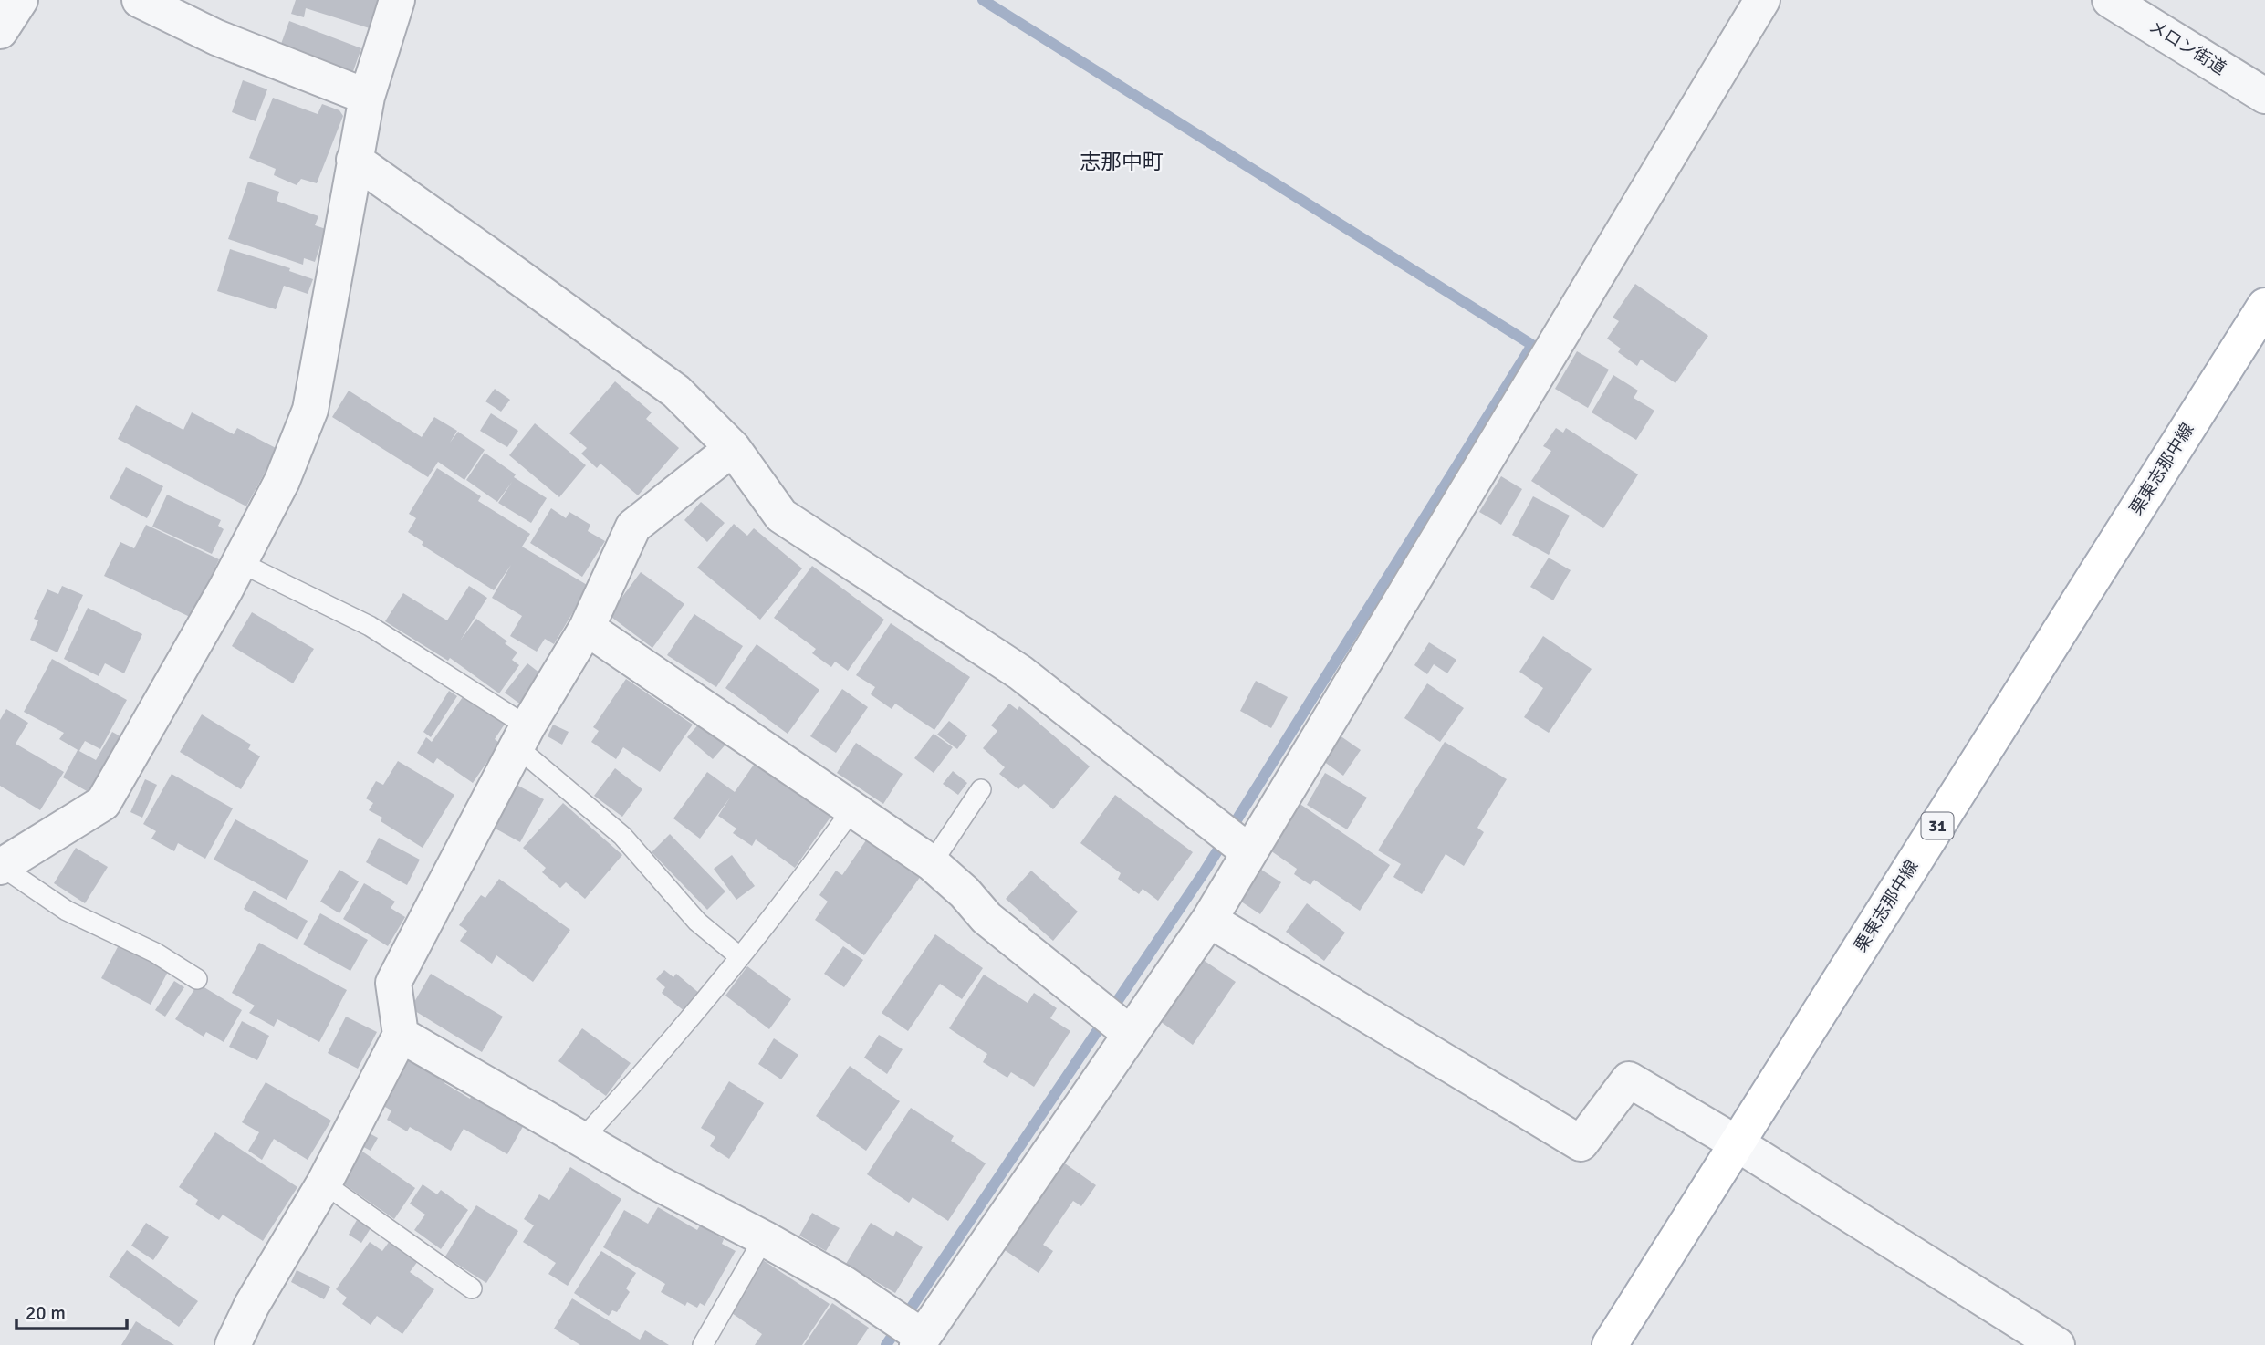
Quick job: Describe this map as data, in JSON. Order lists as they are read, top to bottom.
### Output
{
  "streets": {
    "main road": ["栗東志那中線", "31"],
    "street": ["メロン街道"]
  },
  "districts": ["志那中町"],
  "scale_bar": "20 m"
}
